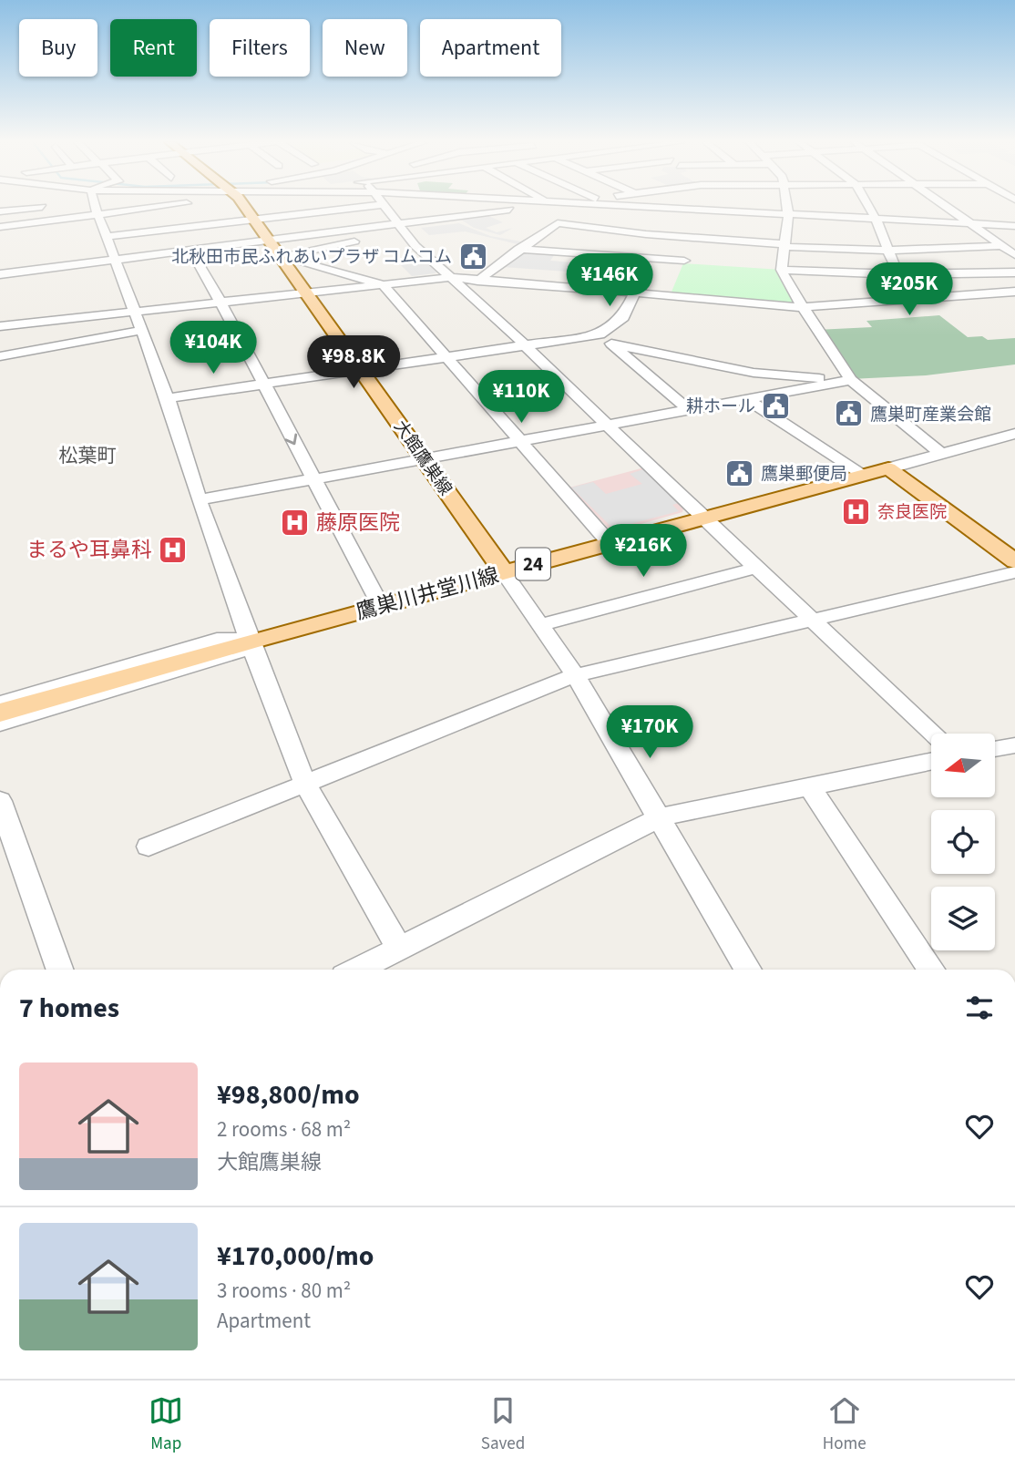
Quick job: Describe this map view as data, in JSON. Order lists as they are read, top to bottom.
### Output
{
  "streets": {
    "main road": ["大館鷹巣線", "24", "鷹巣川井堂川線"]
  },
  "crossings": [
    ["大館鷹巣線", "鷹巣川井堂川線"]
  ],
  "districts": ["松葉町"],
  "places": {
    "public building": [
      "北秋田市民ふれあいプラザ コムコム",
      "耕ホール",
      "鷹巣町産業会館",
      "鷹巣郵便局"
    ],
    "hospital": ["奈良医院", "藤原医院", "まるや耳鼻科"]
  },
  "north": "left",
  "page": {
    "chip": [
      "Buy",
      "Rent",
      "Filters",
      "New",
      "Apartment"
    ],
    "price": [
      "¥146K",
      "¥205K",
      "¥104K",
      "¥98.8K",
      "¥110K",
      "¥216K",
      "¥170K"
    ],
    "heading": "7 homes",
    "list": [
      {
        "name": "¥98,800/mo",
        "note": "2 rooms · 68 m² · 大館鷹巣線"
      },
      {
        "name": "¥170,000/mo",
        "note": "3 rooms · 80 m² · Apartment"
      }
    ],
    "tabs": ["Map", "Saved", "Home"]
  }
}
